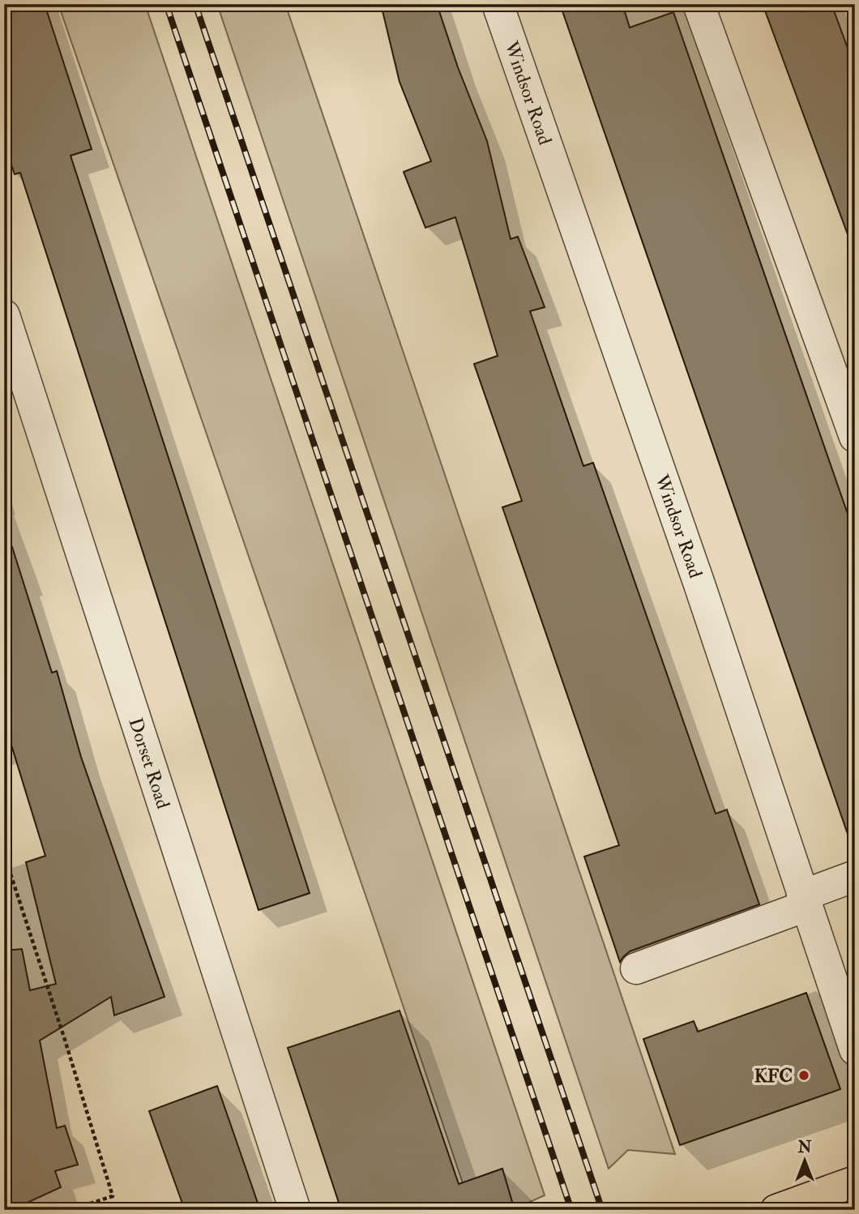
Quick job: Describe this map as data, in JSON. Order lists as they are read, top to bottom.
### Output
{
  "streets": {
    "street": ["Windsor Road", "Dorset Road"]
  },
  "places": ["KFC"],
  "north": "top"
}
